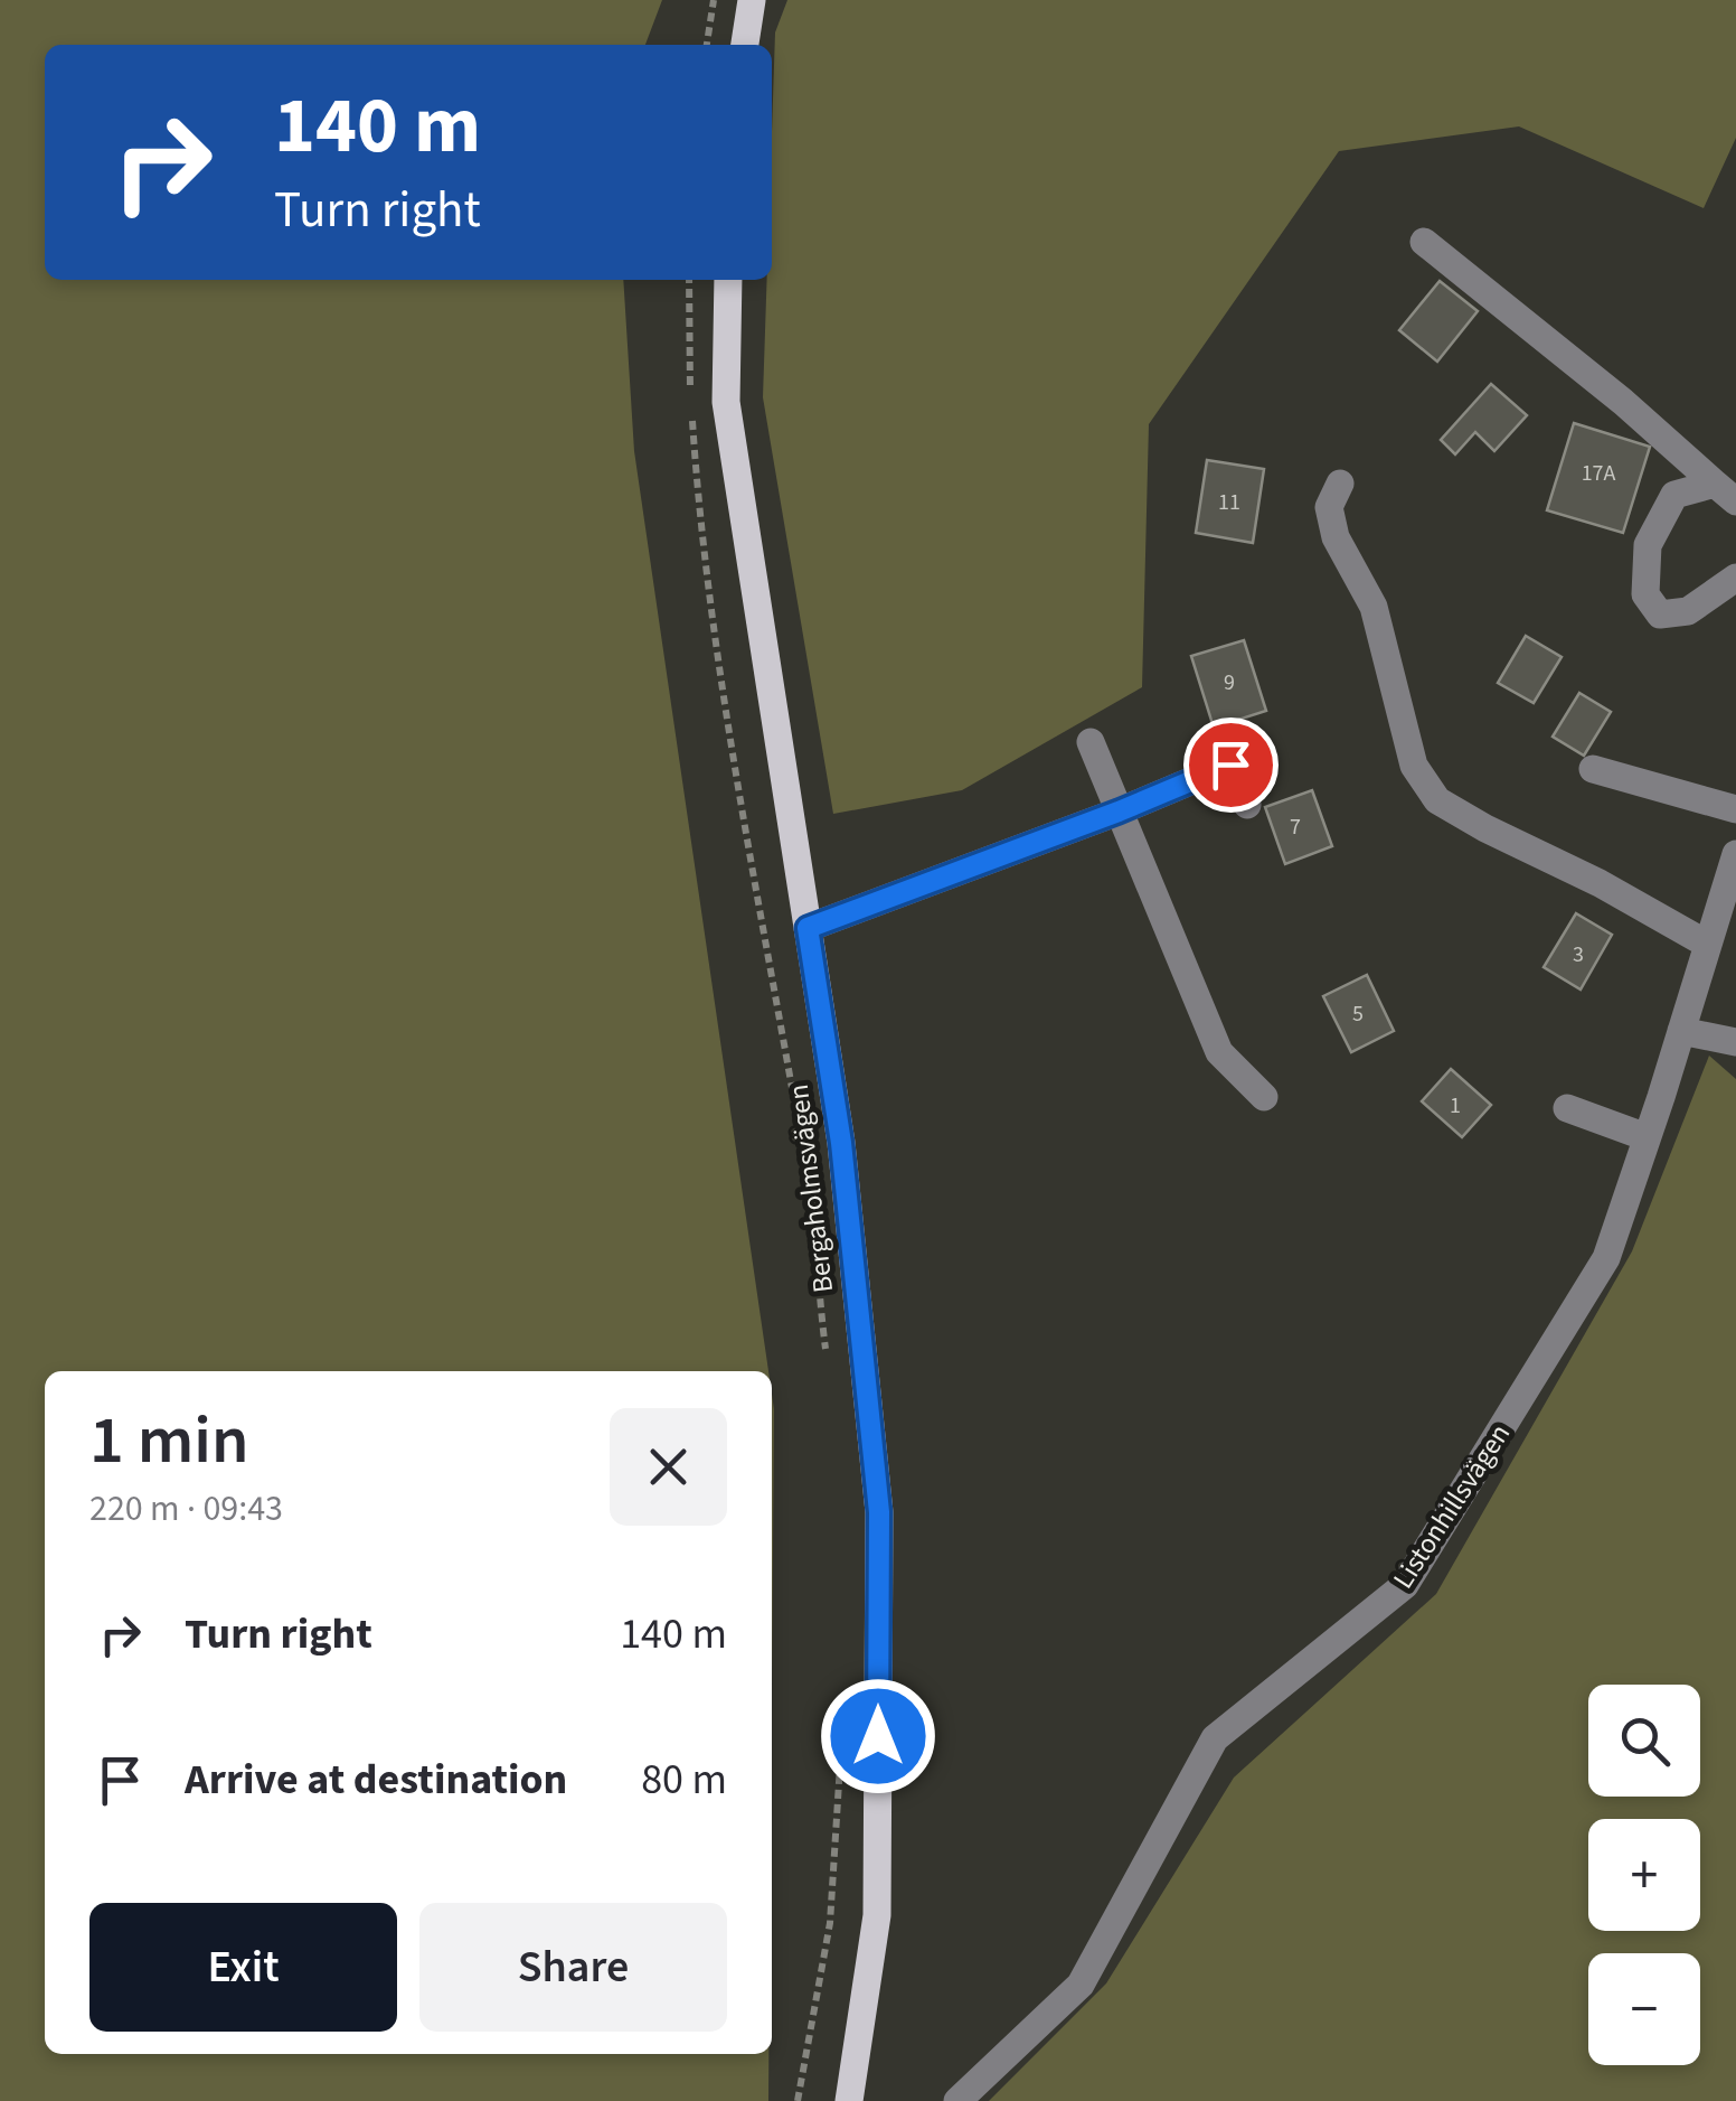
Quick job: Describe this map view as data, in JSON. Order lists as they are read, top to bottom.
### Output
{
  "streets": {
    "main road": ["Bergaholmsvägen"],
    "street": ["Listonhillsvägen"]
  },
  "house_numbers": [
    "17A",
    "11",
    "9",
    "7",
    "3",
    "5",
    "1"
  ],
  "page": {
    "turn": ["140 m", "Turn right"],
    "heading": ["1 min", "220 m · 09:43"],
    "list": [
      {
        "name": "Turn right",
        "value": "140 m"
      },
      {
        "name": "Arrive at destination",
        "value": "80 m"
      }
    ],
    "map_buttons": ["+", "−"],
    "buttons": ["Exit", "Share"]
  }
}
